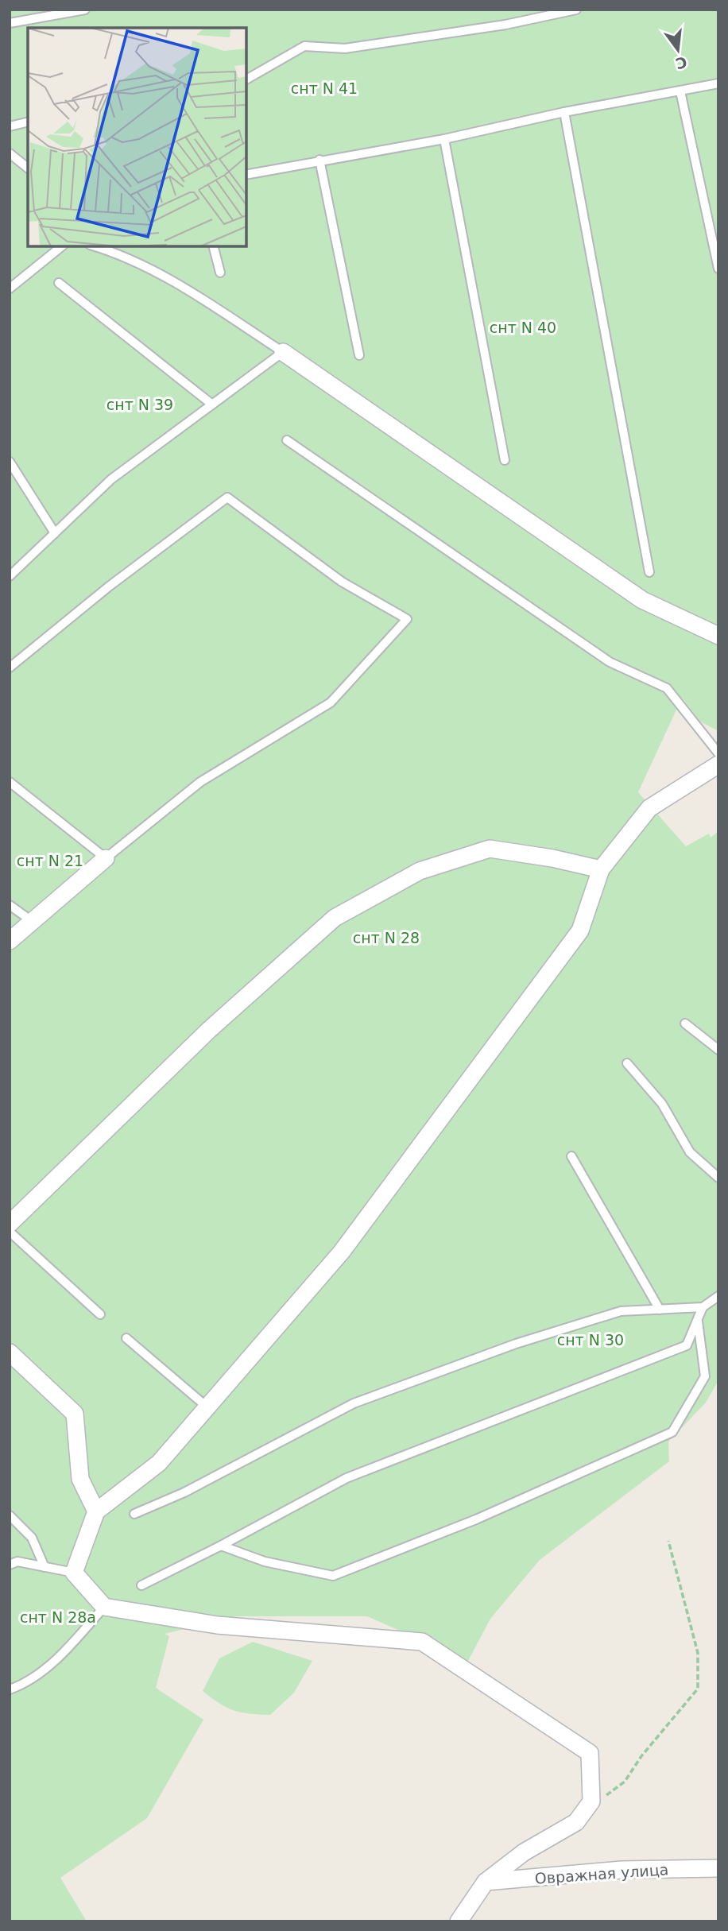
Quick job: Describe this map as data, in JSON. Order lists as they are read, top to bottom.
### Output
{
  "streets": {
    "street": ["Овражная улица"]
  },
  "parks": [
    "снт N 41",
    "снт N 40",
    "снт N 39",
    "снт N 21",
    "снт N 28",
    "снт N 30",
    "снт N 28а"
  ],
  "north": "bottom"
}
